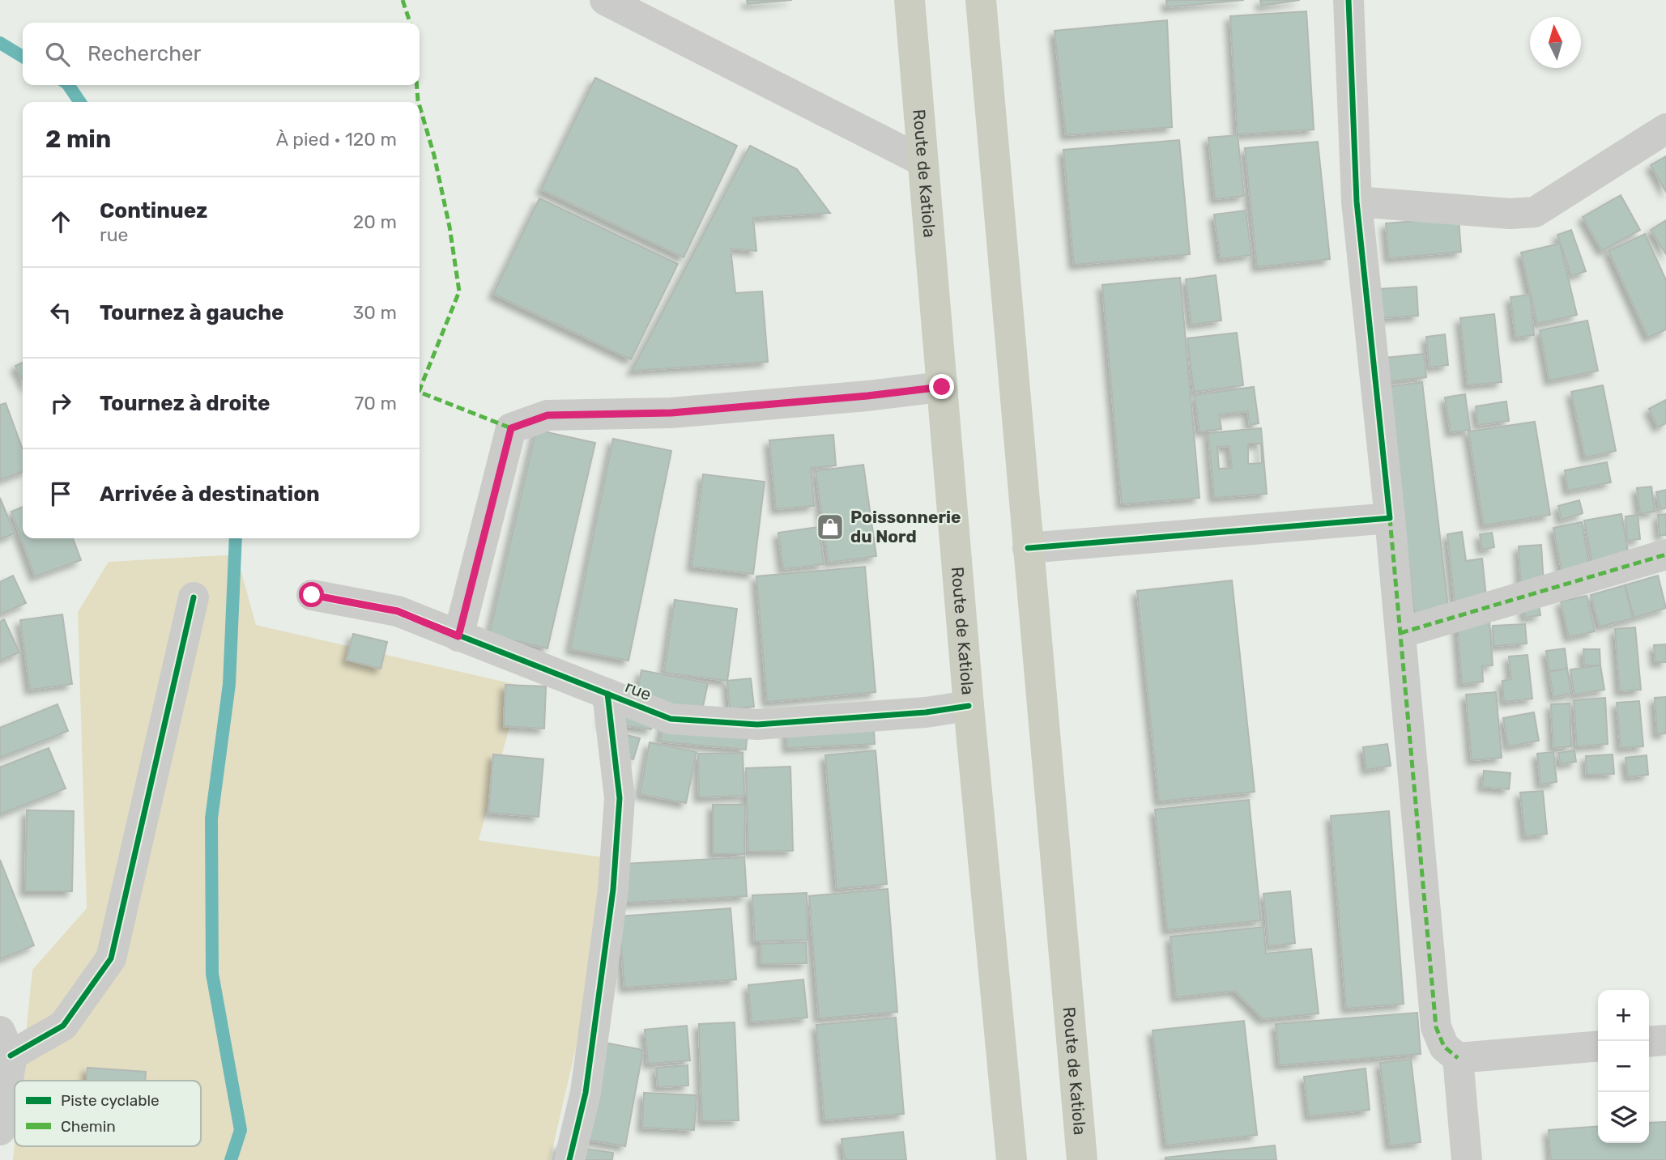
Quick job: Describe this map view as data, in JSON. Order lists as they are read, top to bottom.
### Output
{
  "streets": {
    "highway": ["Route de Katiola"],
    "street": ["rue"]
  },
  "crossings": [
    ["Route de Katiola", "rue"]
  ],
  "places": {
    "shop": ["Poissonnerie du Nord"]
  },
  "legend": ["Piste cyclable", "Chemin"],
  "north": "top",
  "page": {
    "search": "Rechercher",
    "heading": ["2 min", "À pied · 120 m"],
    "list": [
      ["Continuez", "rue", "20 m"],
      ["Tournez à gauche", "30 m"],
      ["Tournez à droite", "70 m"],
      "Arrivée à destination"
    ],
    "map_buttons": ["+", "−"]
  }
}
